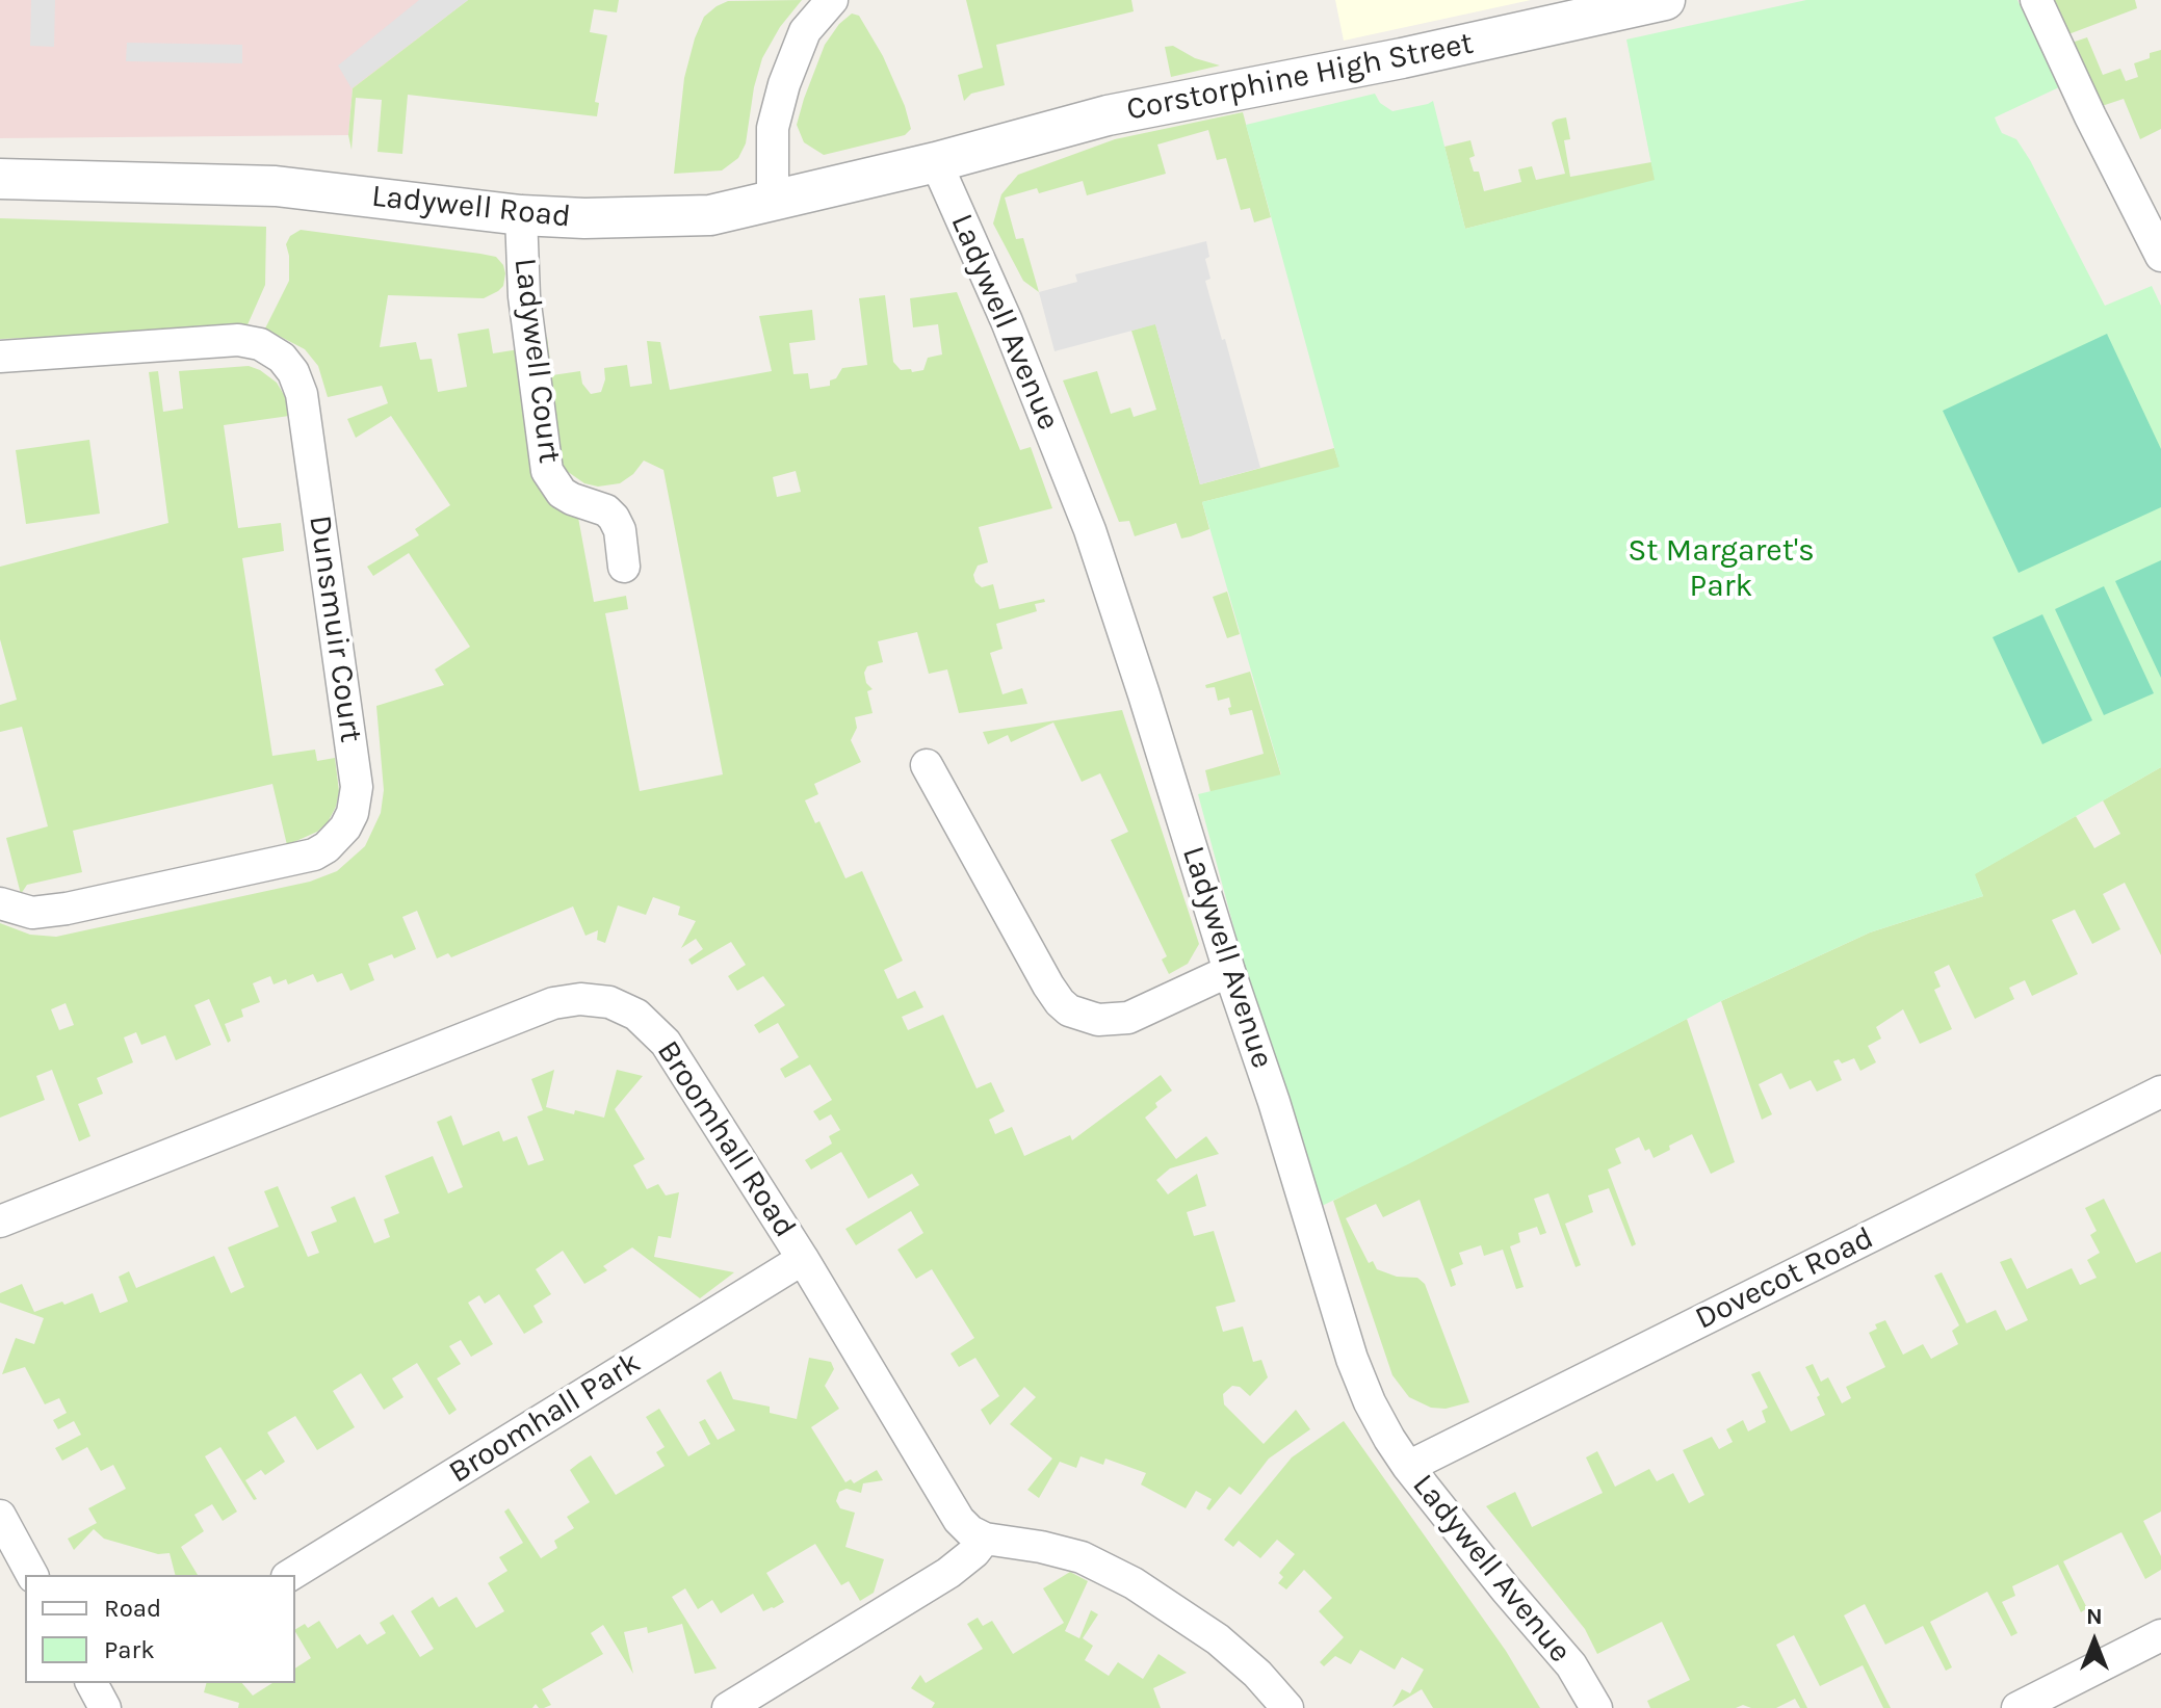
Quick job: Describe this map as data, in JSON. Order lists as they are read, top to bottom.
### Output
{
  "streets": {
    "street": [
      "Corstorphine High Street",
      "Ladywell Road",
      "Ladywell Avenue",
      "Ladywell Court",
      "Dunsmuir Court",
      "Broomhall Road",
      "Dovecot Road",
      "Broomhall Park"
    ]
  },
  "crossings": [
    ["Corstorphine High Street", "Ladywell Road"],
    ["Corstorphine High Street", "Ladywell Avenue"],
    ["Ladywell Road", "Ladywell Avenue"],
    ["Ladywell Road", "Ladywell Court"],
    ["Ladywell Avenue", "Dovecot Road"],
    ["Broomhall Road", "Broomhall Park"]
  ],
  "parks": ["St Margaret's Park"],
  "legend": ["Road", "Park"],
  "north": "top"
}
